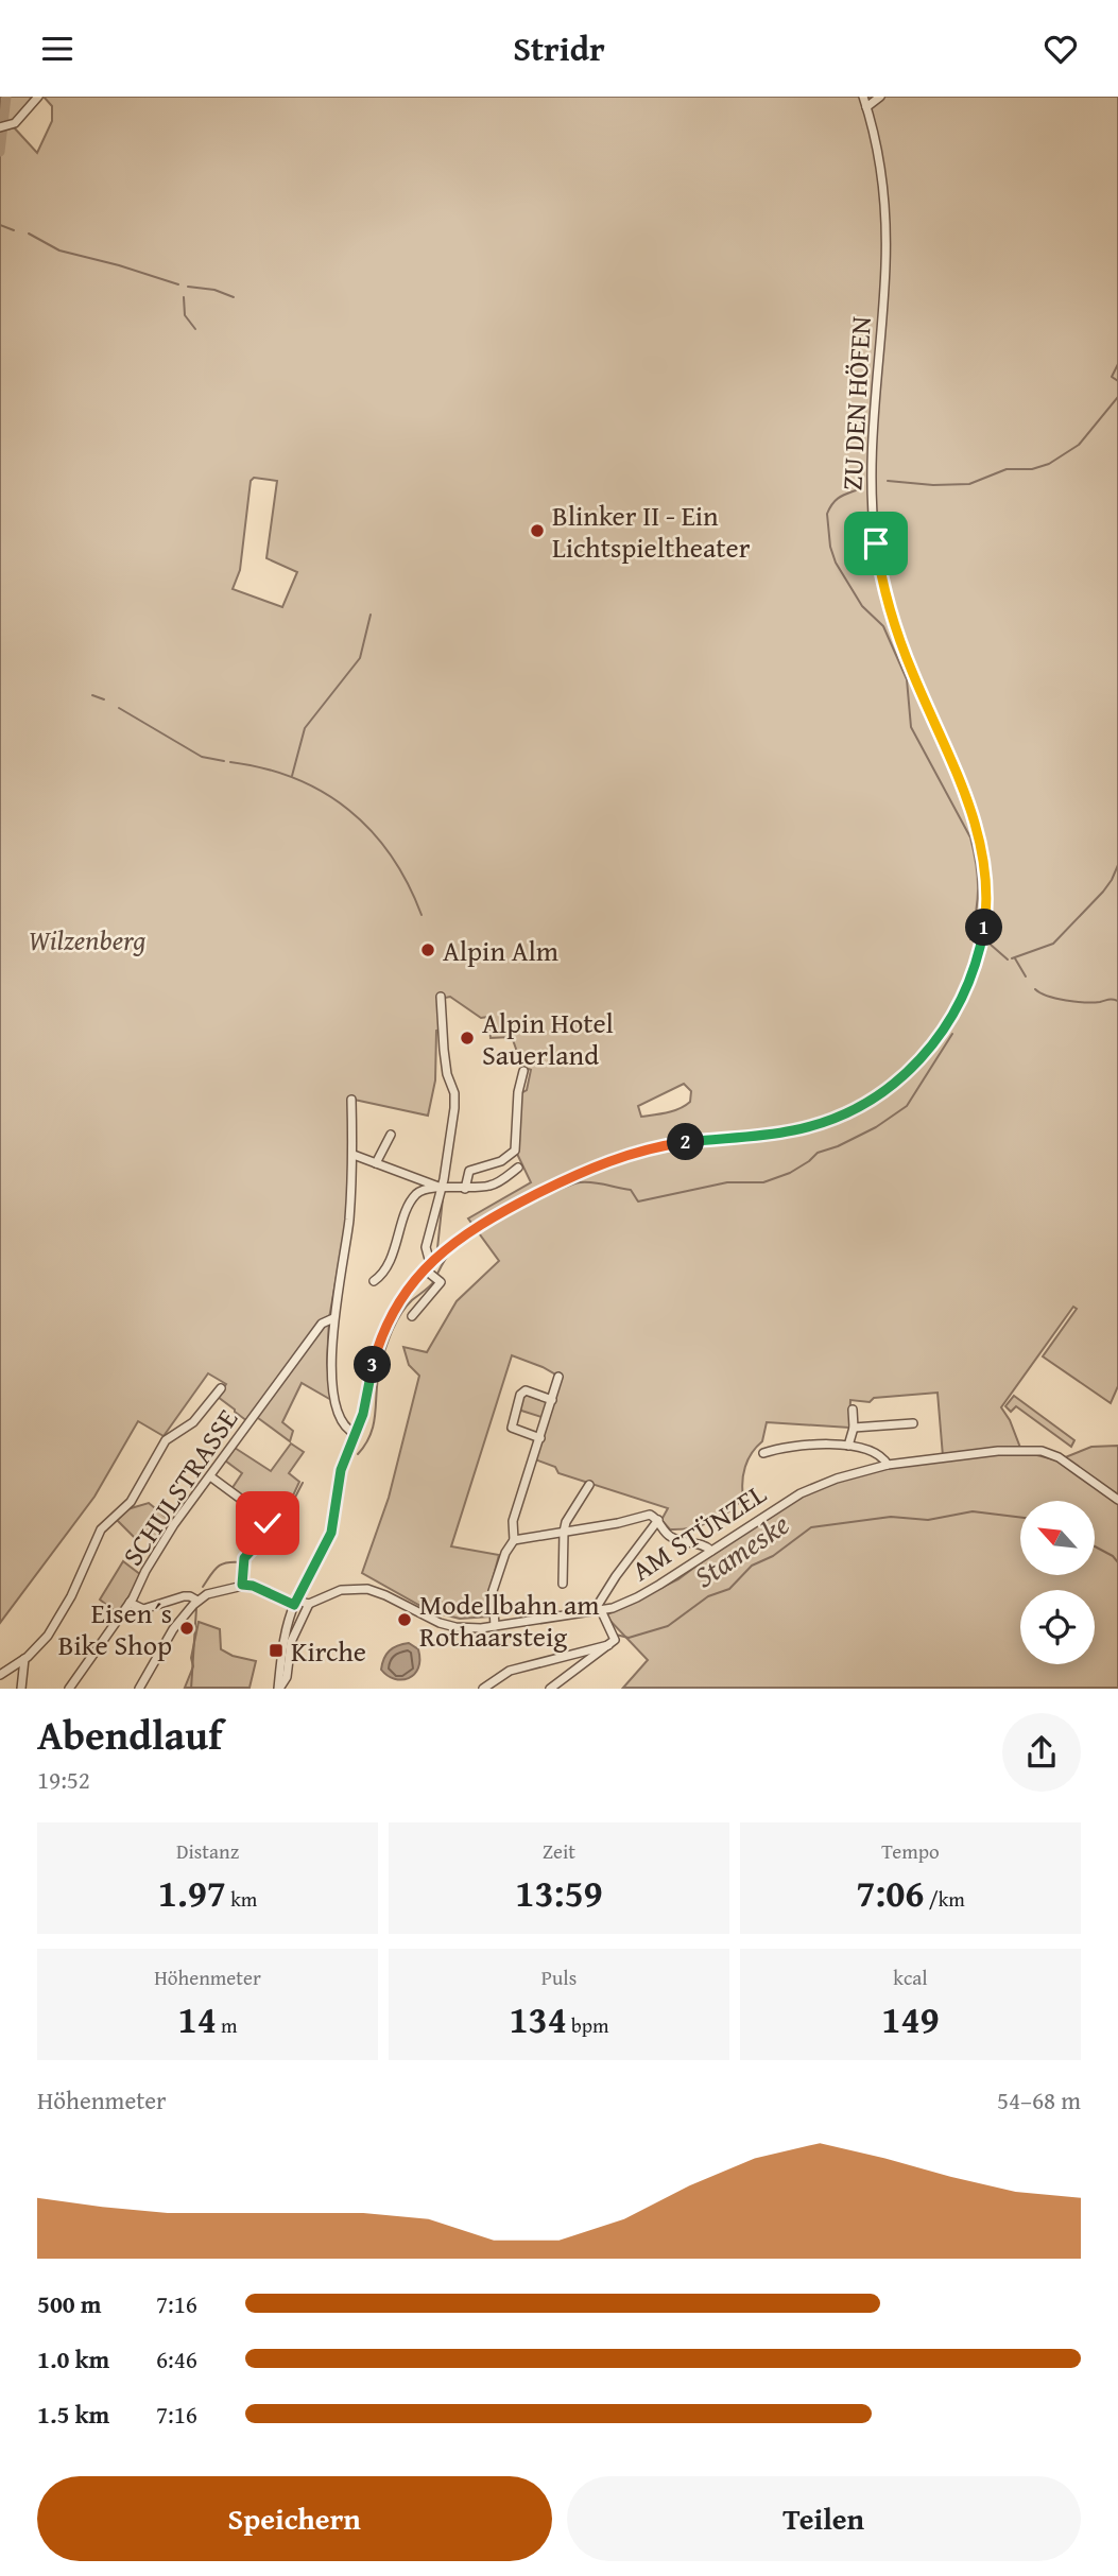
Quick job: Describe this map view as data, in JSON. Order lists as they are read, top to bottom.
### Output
{
  "streets": {
    "street": ["ZU DEN HÖFEN", "SCHULSTRASSE", "AM STÜNZEL"]
  },
  "water": ["Stameske"],
  "parks": ["Wilzenberg"],
  "places": {
    "other": [
      "Blinker II - Ein Lichtspieltheater",
      "Alpin Alm",
      "Alpin Hotel Sauerland",
      "Modellbahn am Rothaarsteig",
      "Eisen´s Bike Shop"
    ],
    "transit": ["Kirche"]
  },
  "north": "top left",
  "page": {
    "header": "Stridr",
    "pins": ["1", "2", "3"],
    "heading": ["Abendlauf", "19:52"],
    "stats": [
      ["Distanz", "1.97 km"],
      ["Zeit", "13:59"],
      ["Tempo", "7:06 /km"],
      ["Höhenmeter", "14 m"],
      ["Puls", "134 bpm"],
      ["kcal", "149"]
    ],
    "chart": ["Höhenmeter", "54–68 m"],
    "list": [
      {
        "name": "500 m",
        "note": "7:16"
      },
      {
        "name": "1.0 km",
        "note": "6:46"
      },
      {
        "name": "1.5 km",
        "note": "7:16"
      }
    ],
    "buttons": ["Speichern", "Teilen"]
  }
}
